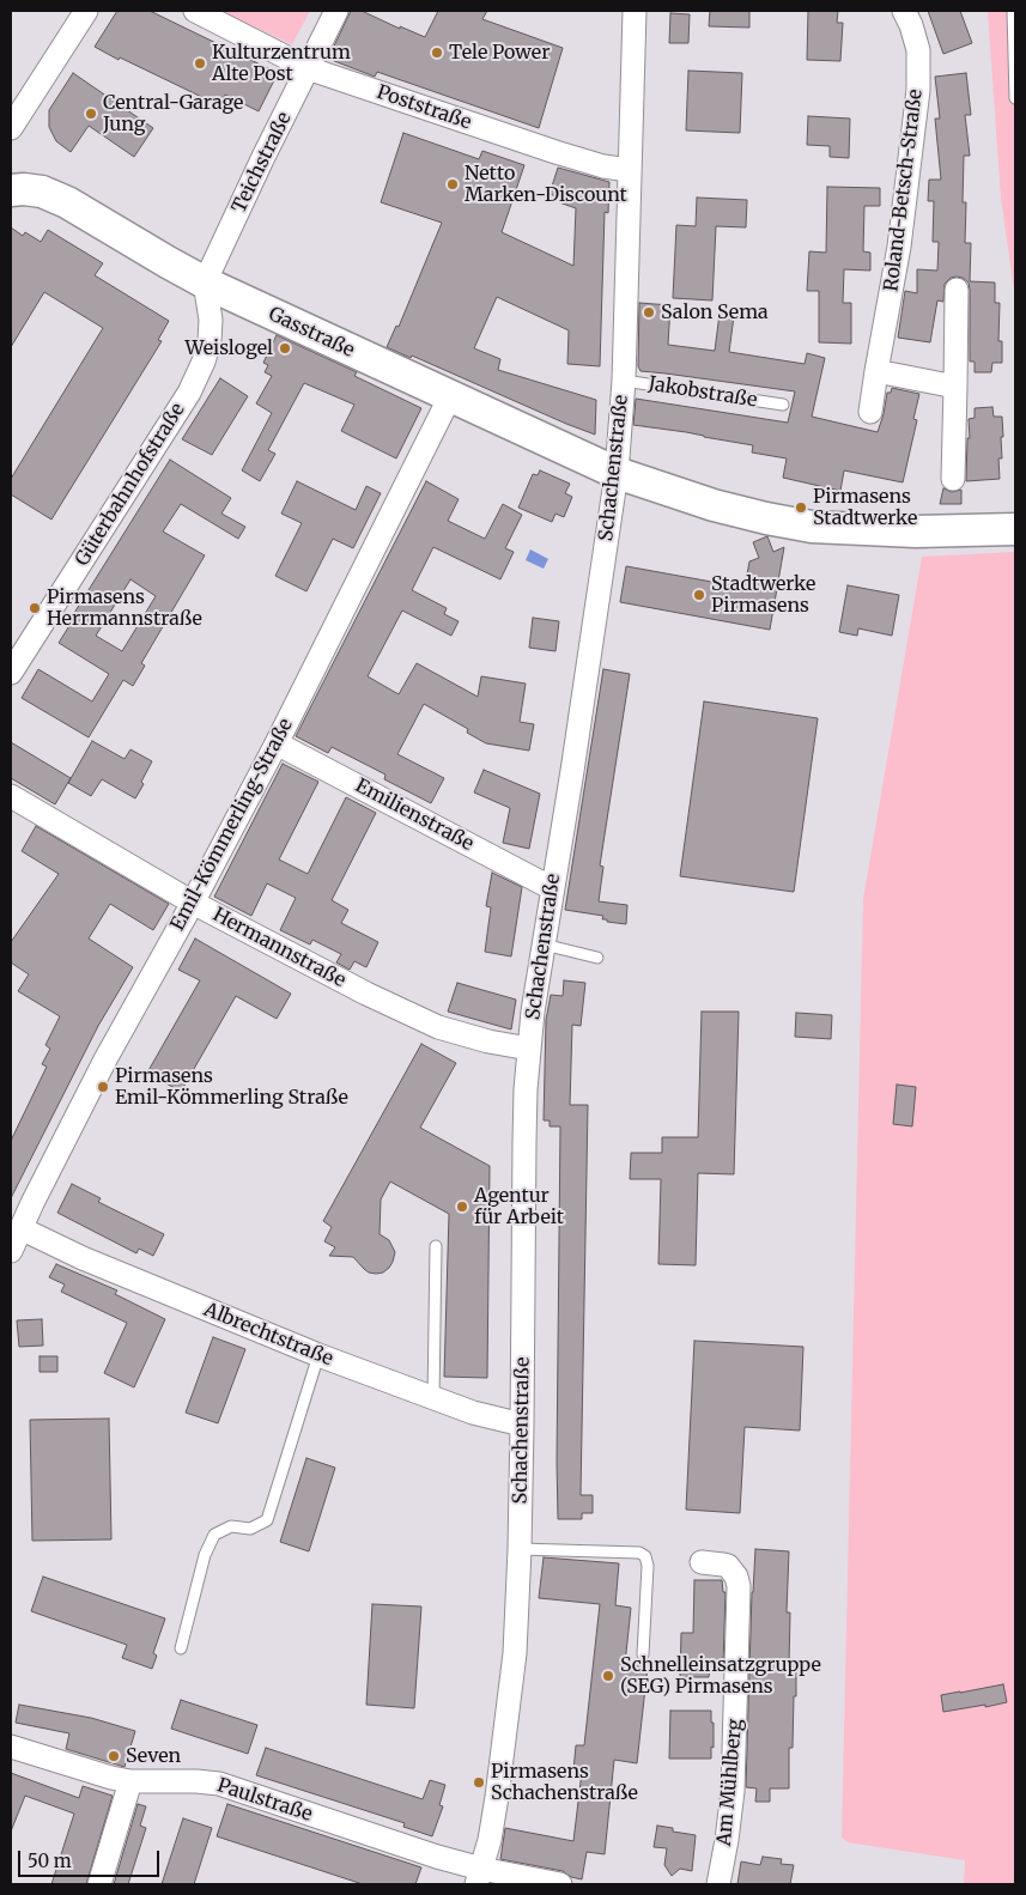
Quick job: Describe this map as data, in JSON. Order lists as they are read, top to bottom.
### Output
{
  "streets": {
    "street": [
      "Poststraße",
      "Teichstraße",
      "Roland-Betsch-Straße",
      "Gasstraße",
      "Schachenstraße",
      "Güterbahnhofstraße",
      "Emilienstraße",
      "Emil-Kömmerling-Straße",
      "Hermannstraße",
      "Albrechtstraße",
      "Am Mühlberg",
      "Paulstraße"
    ],
    "lane": ["Jakobstraße"]
  },
  "crossings": [
    ["Poststraße", "Teichstraße"],
    ["Poststraße", "Schachenstraße"],
    ["Teichstraße", "Gasstraße"],
    ["Teichstraße", "Güterbahnhofstraße"],
    ["Gasstraße", "Schachenstraße"],
    ["Gasstraße", "Güterbahnhofstraße"],
    ["Gasstraße", "Emil-Kömmerling-Straße"],
    ["Jakobstraße", "Schachenstraße"],
    ["Schachenstraße", "Emilienstraße"],
    ["Schachenstraße", "Hermannstraße"],
    ["Schachenstraße", "Albrechtstraße"],
    ["Schachenstraße", "Paulstraße"],
    ["Emilienstraße", "Emil-Kömmerling-Straße"],
    ["Emil-Kömmerling-Straße", "Hermannstraße"],
    ["Emil-Kömmerling-Straße", "Albrechtstraße"]
  ],
  "places": [
    "Tele Power",
    "Kulturzentrum Alte Post",
    "Central-Garage Jung",
    "Netto Marken-Discount",
    "Salon Sema",
    "Weislogel",
    "Pirmasens Stadtwerke",
    "Stadtwerke Pirmasens",
    "Pirmasens Herrmannstraße",
    "Pirmasens Emil-Kömmerling Straße",
    "Agentur für Arbeit",
    "Schnelleinsatzgruppe (SEG) Pirmasens",
    "Seven",
    "Pirmasens Schachenstraße"
  ],
  "scale_bar": "50 m"
}
